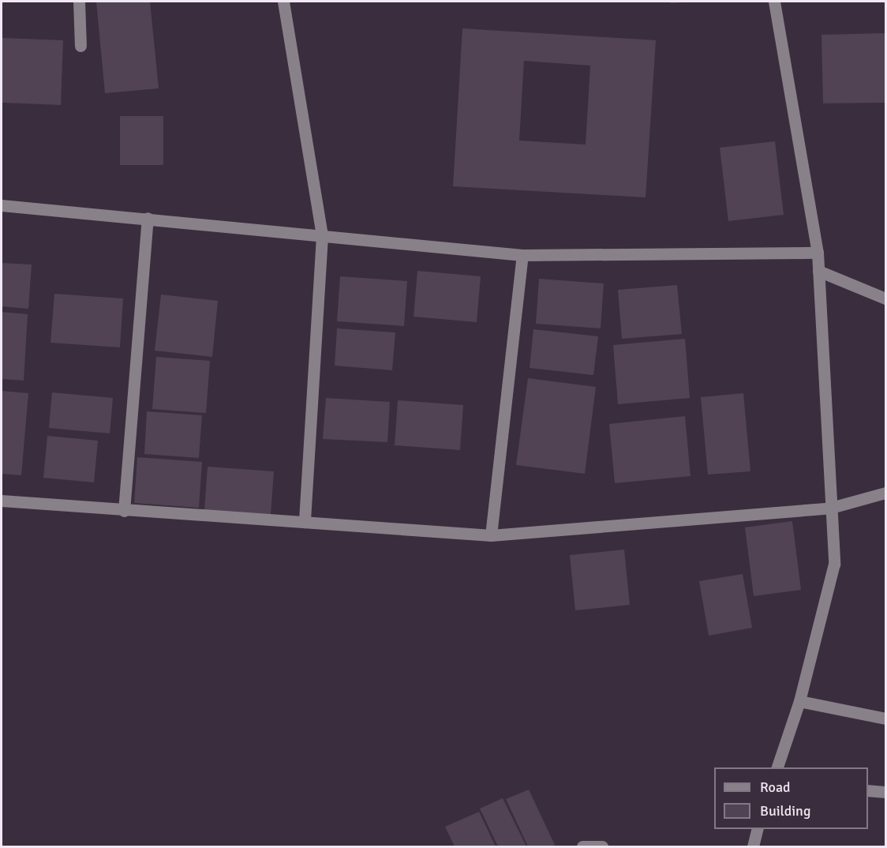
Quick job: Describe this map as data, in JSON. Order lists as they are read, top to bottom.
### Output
{
  "legend": ["Road", "Building"]
}
